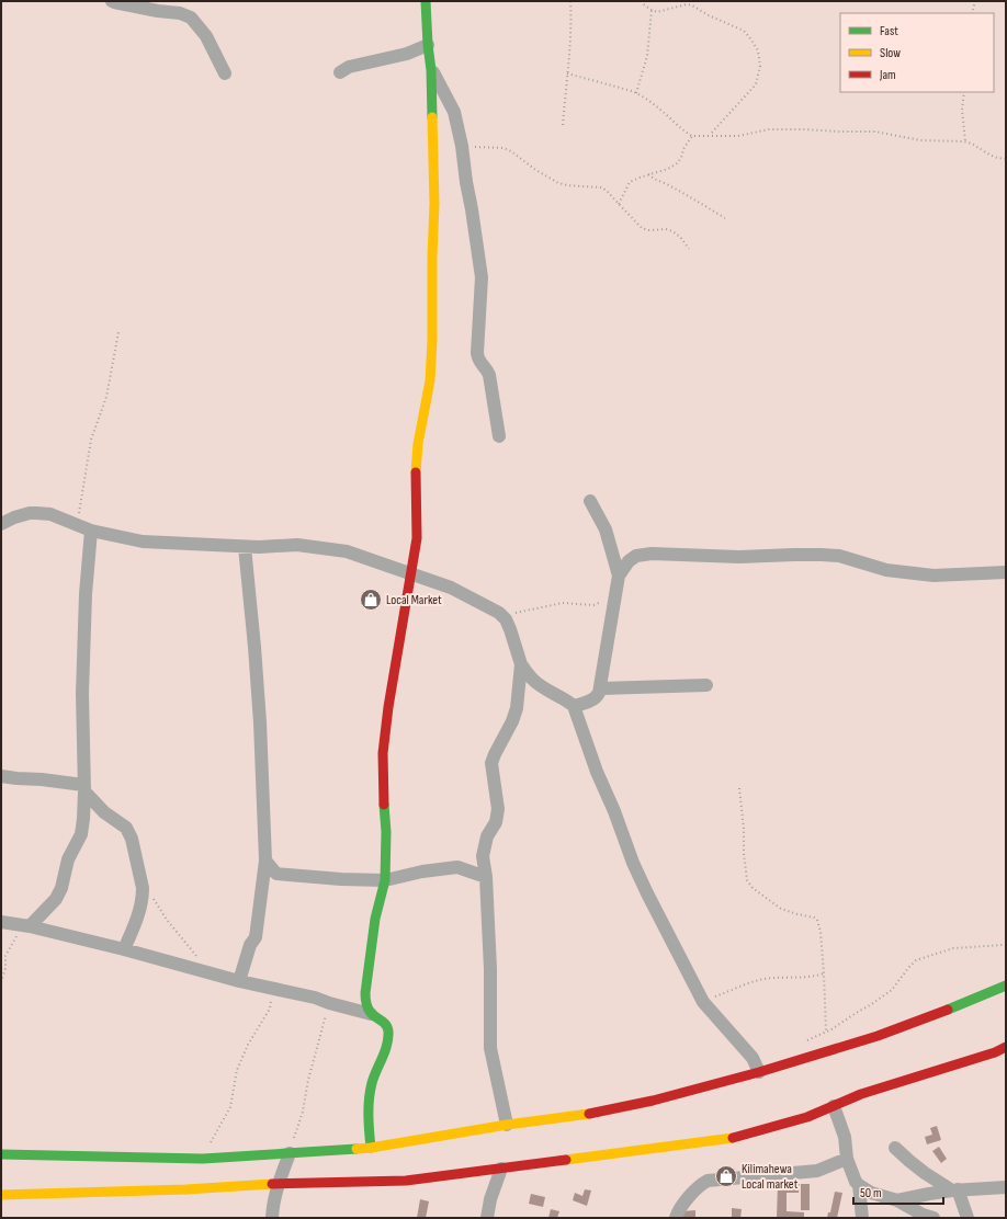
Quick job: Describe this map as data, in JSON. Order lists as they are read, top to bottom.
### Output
{
  "places": {
    "shop": ["Local Market", "Kilimahewa Local market"]
  },
  "legend": ["Fast", "Slow", "Jam"],
  "scale_bar": "50 m"
}
